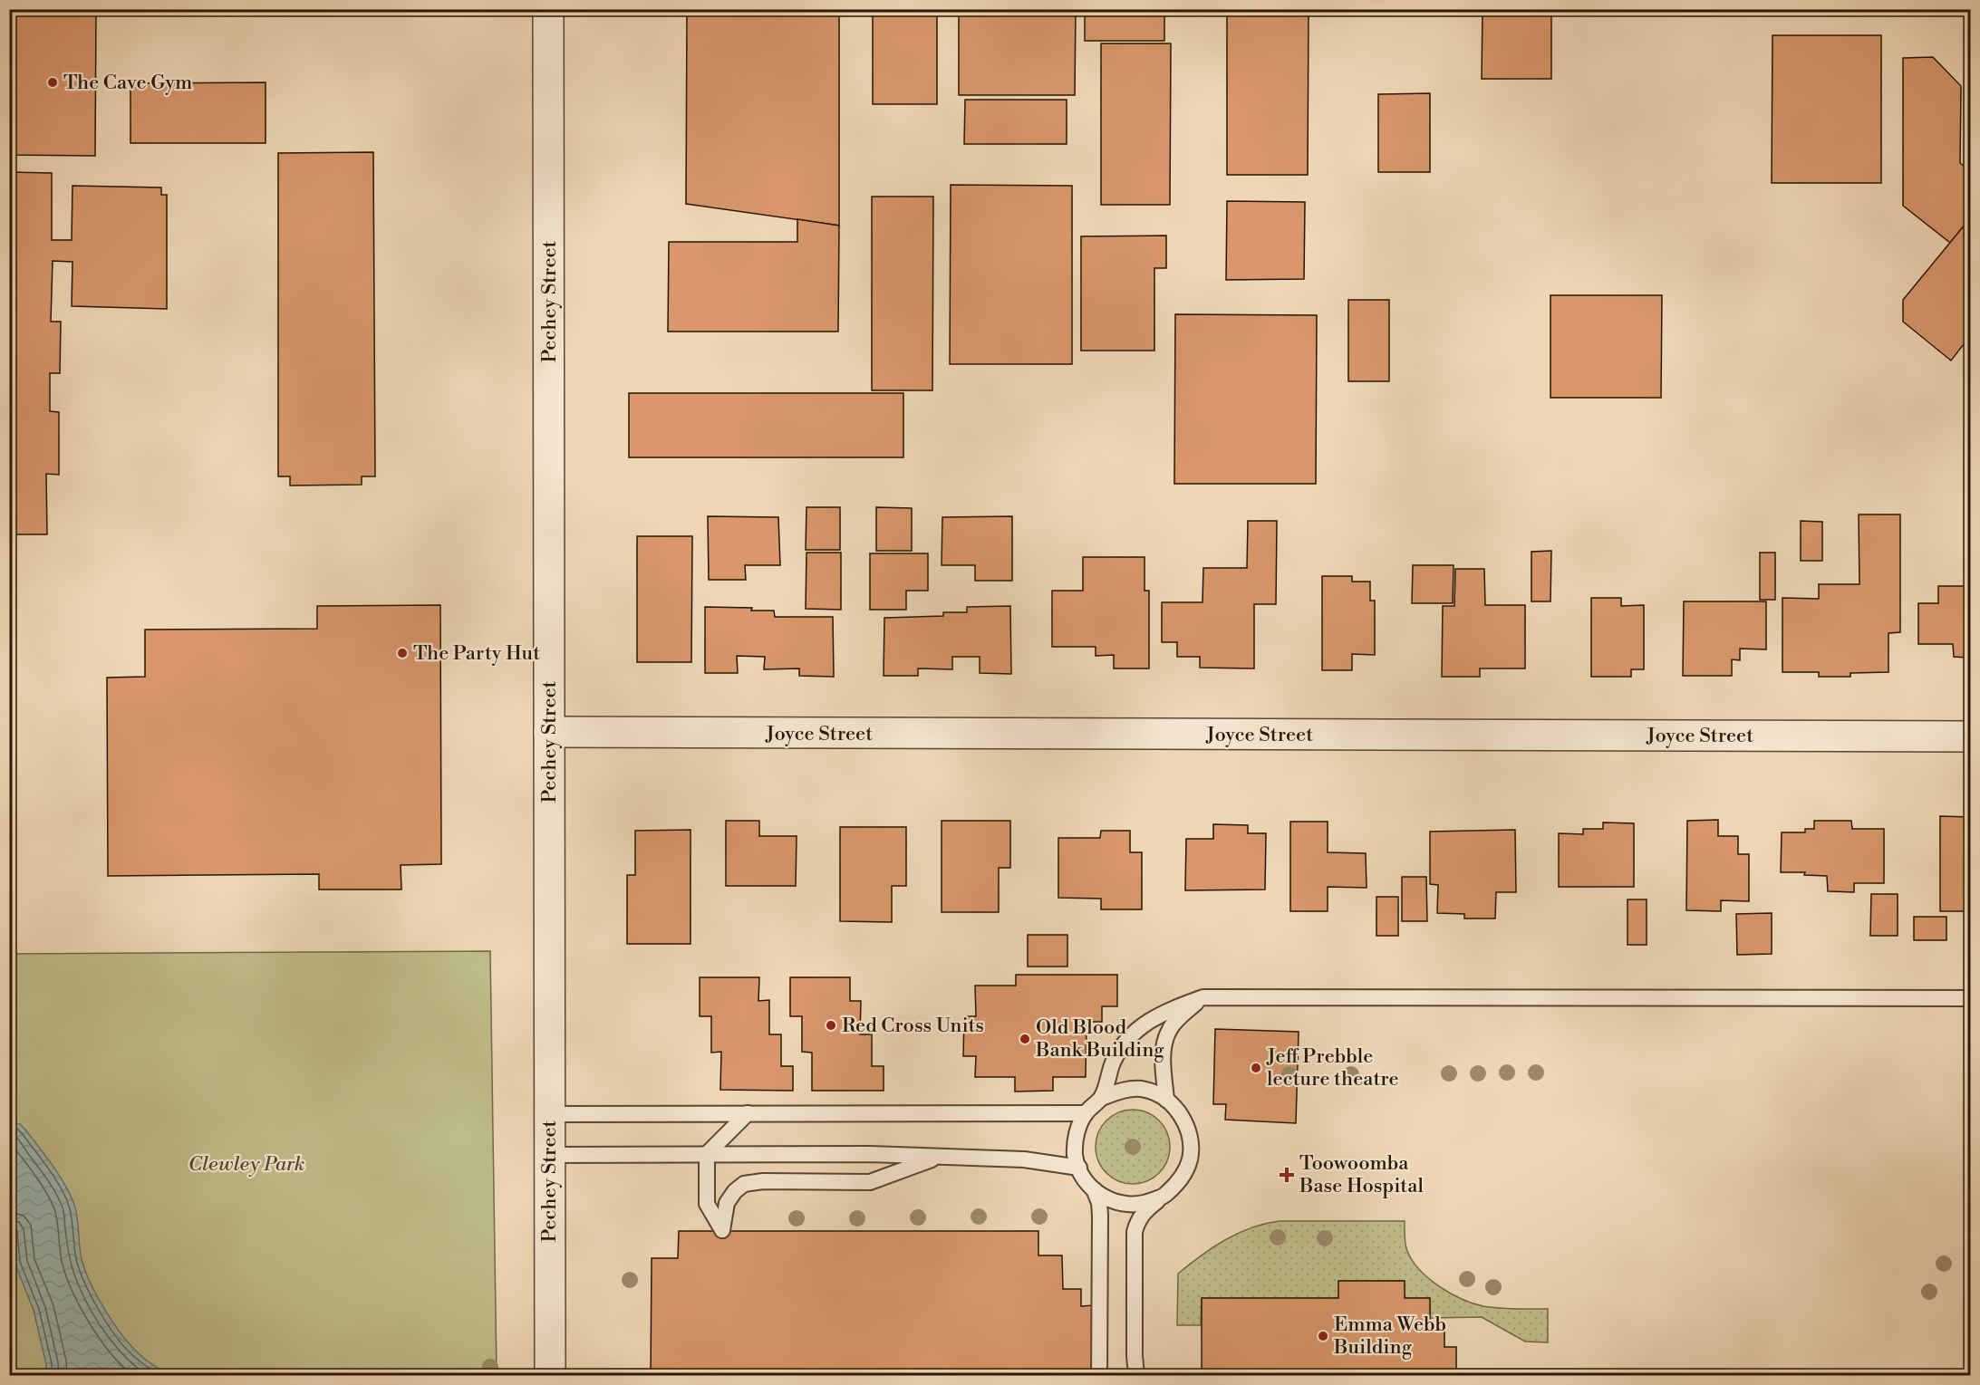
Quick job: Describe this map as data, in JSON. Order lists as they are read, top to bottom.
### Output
{
  "streets": {
    "street": ["Pechey Street", "Joyce Street"]
  },
  "crossings": [
    ["Pechey Street", "Joyce Street"]
  ],
  "parks": ["Clewley Park"],
  "places": {
    "other": [
      "The Cave Gym",
      "The Party Hut",
      "Red Cross Units",
      "Old Blood Bank Building",
      "Jeff Prebble lecture theatre",
      "Emma Webb Building"
    ],
    "health": ["Toowoomba Base Hospital"]
  }
}
